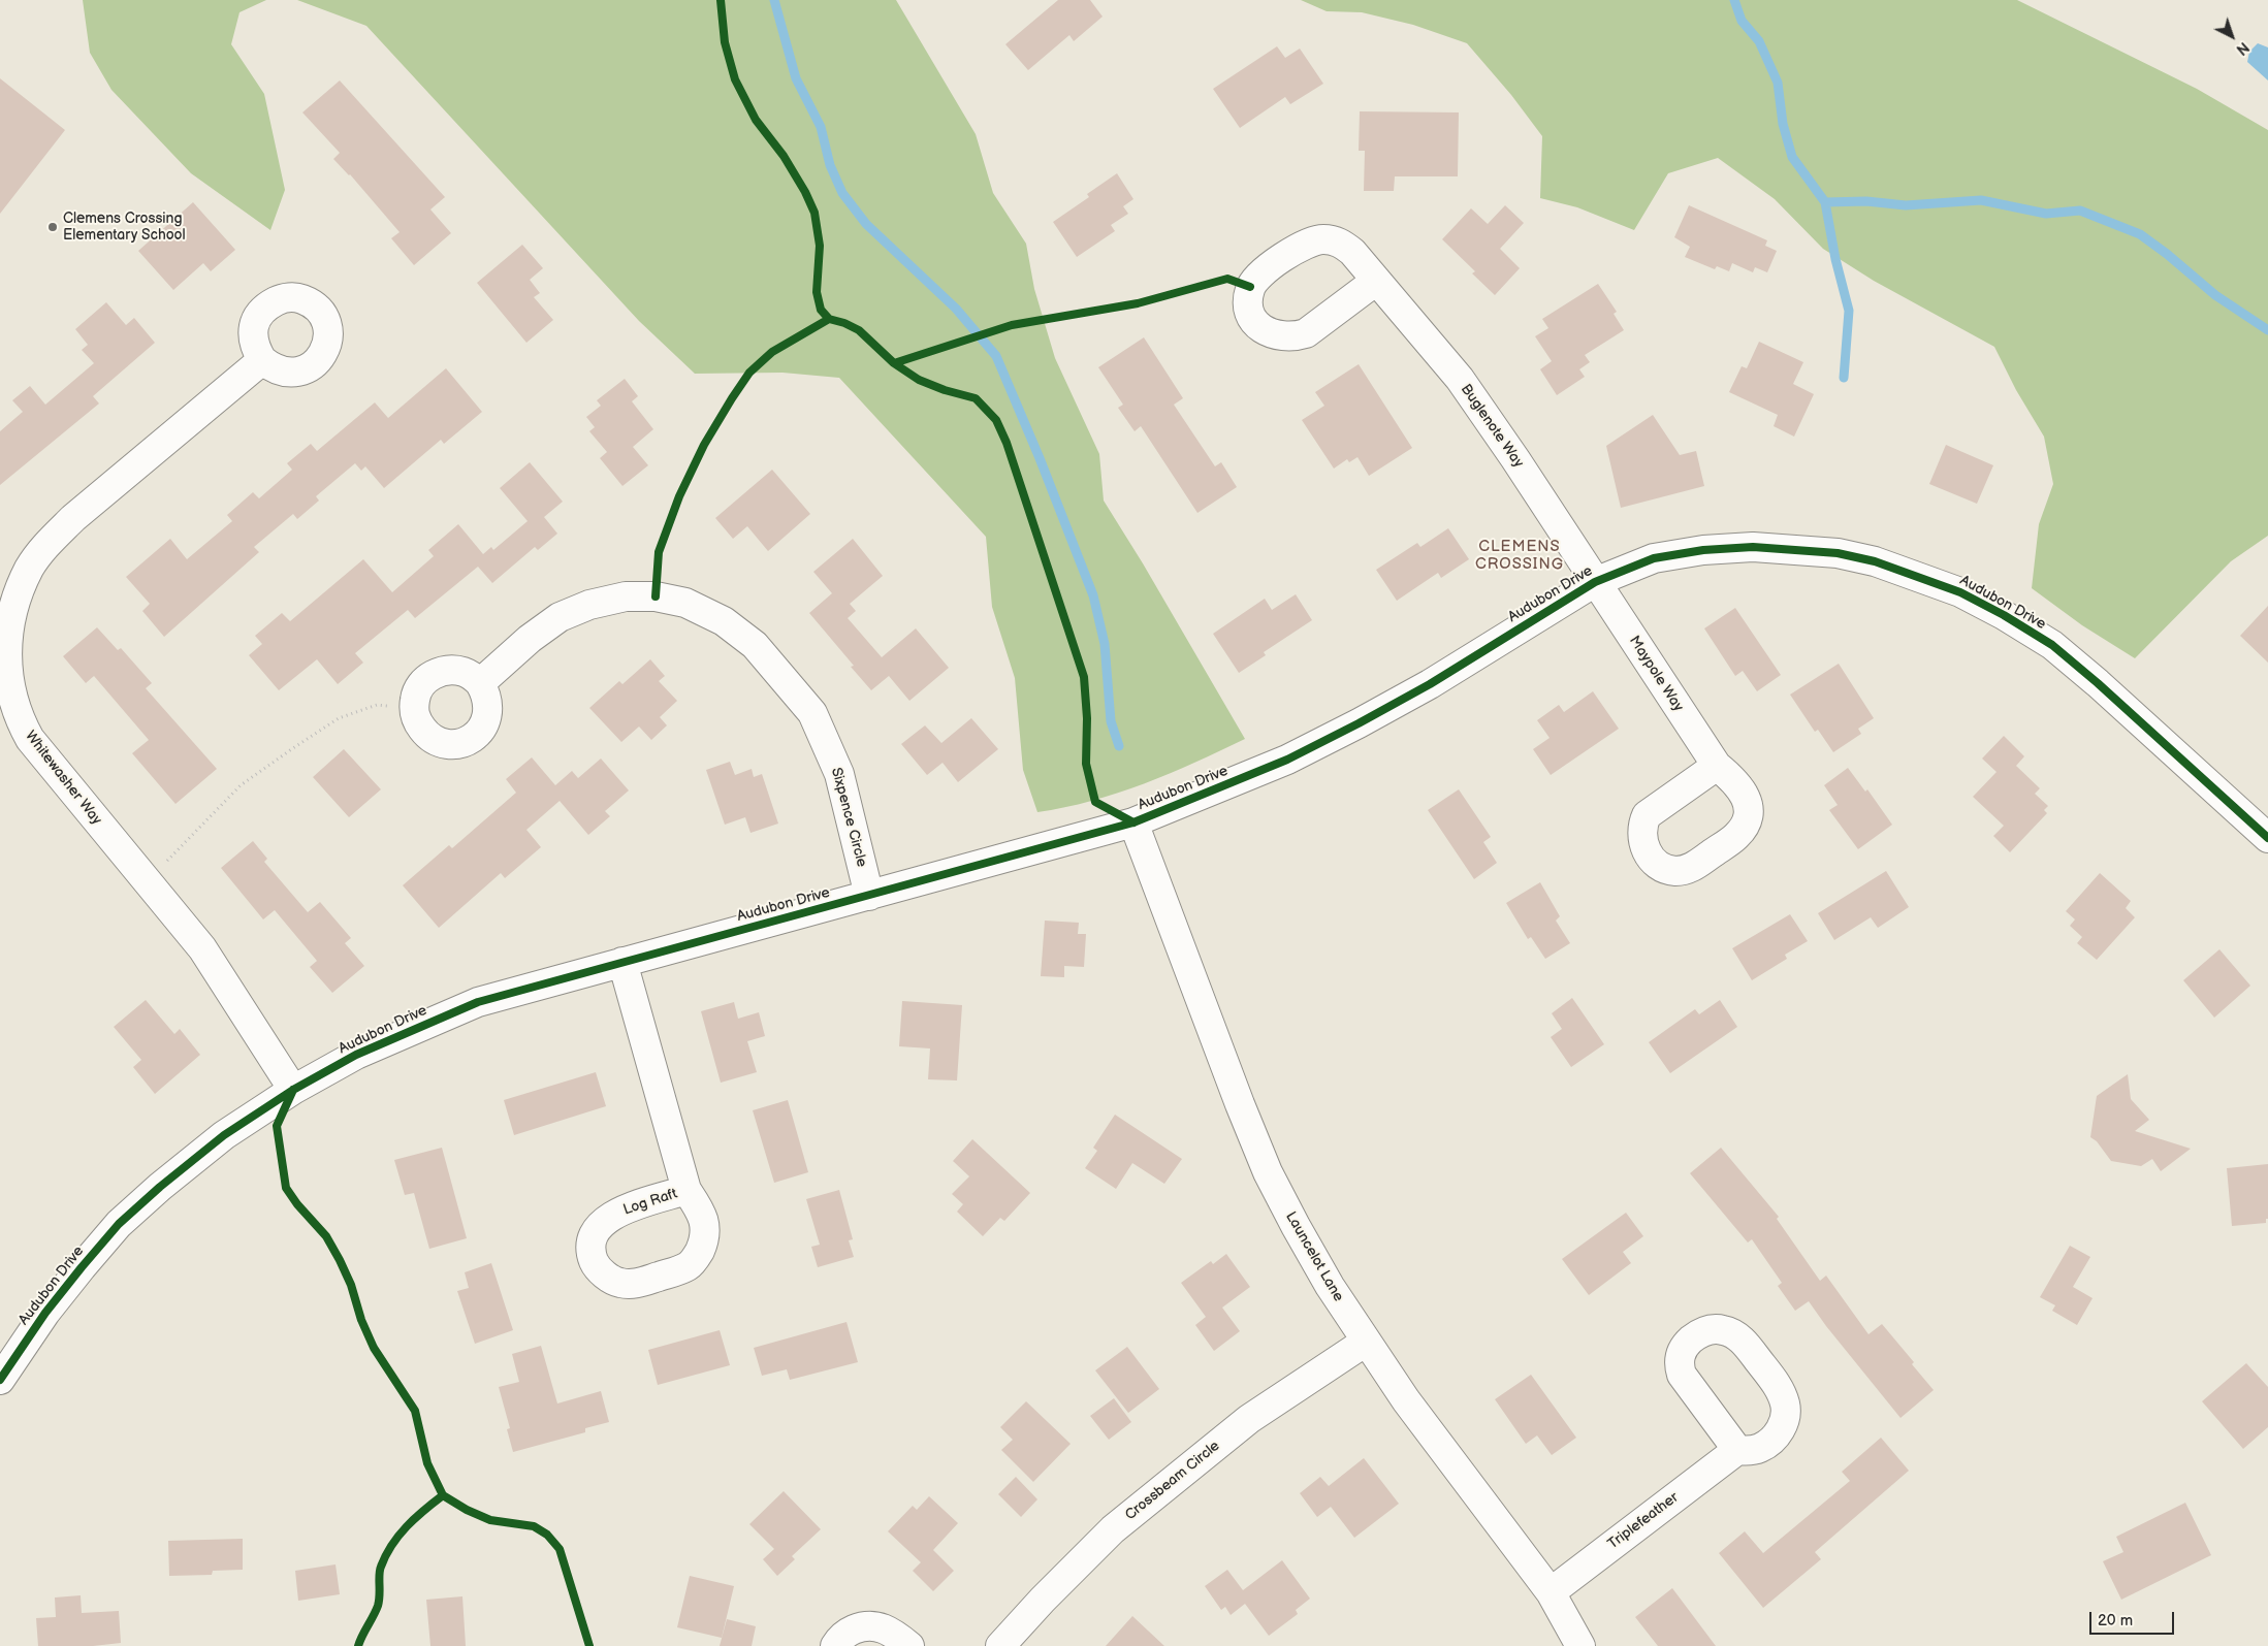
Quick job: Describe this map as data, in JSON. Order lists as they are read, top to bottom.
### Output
{
  "streets": {
    "street": [
      "Buglenote Way",
      "Audubon Drive",
      "Maypole Way",
      "Whitewasher Way",
      "Sixpence Circle",
      "Log Raft",
      "Launcelot Lane",
      "Crossbeam Circle",
      "Triplefeather"
    ]
  },
  "crossings": [
    ["Buglenote Way", "Audubon Drive"],
    ["Buglenote Way", "Maypole Way"],
    ["Audubon Drive", "Maypole Way"],
    ["Audubon Drive", "Whitewasher Way"],
    ["Audubon Drive", "Sixpence Circle"],
    ["Audubon Drive", "Log Raft"],
    ["Audubon Drive", "Launcelot Lane"],
    ["Launcelot Lane", "Crossbeam Circle"],
    ["Launcelot Lane", "Triplefeather"]
  ],
  "districts": ["CLEMENS CROSSING"],
  "places": ["Clemens Crossing Elementary School"],
  "scale_bar": "20 m",
  "north": "bottom right"
}
